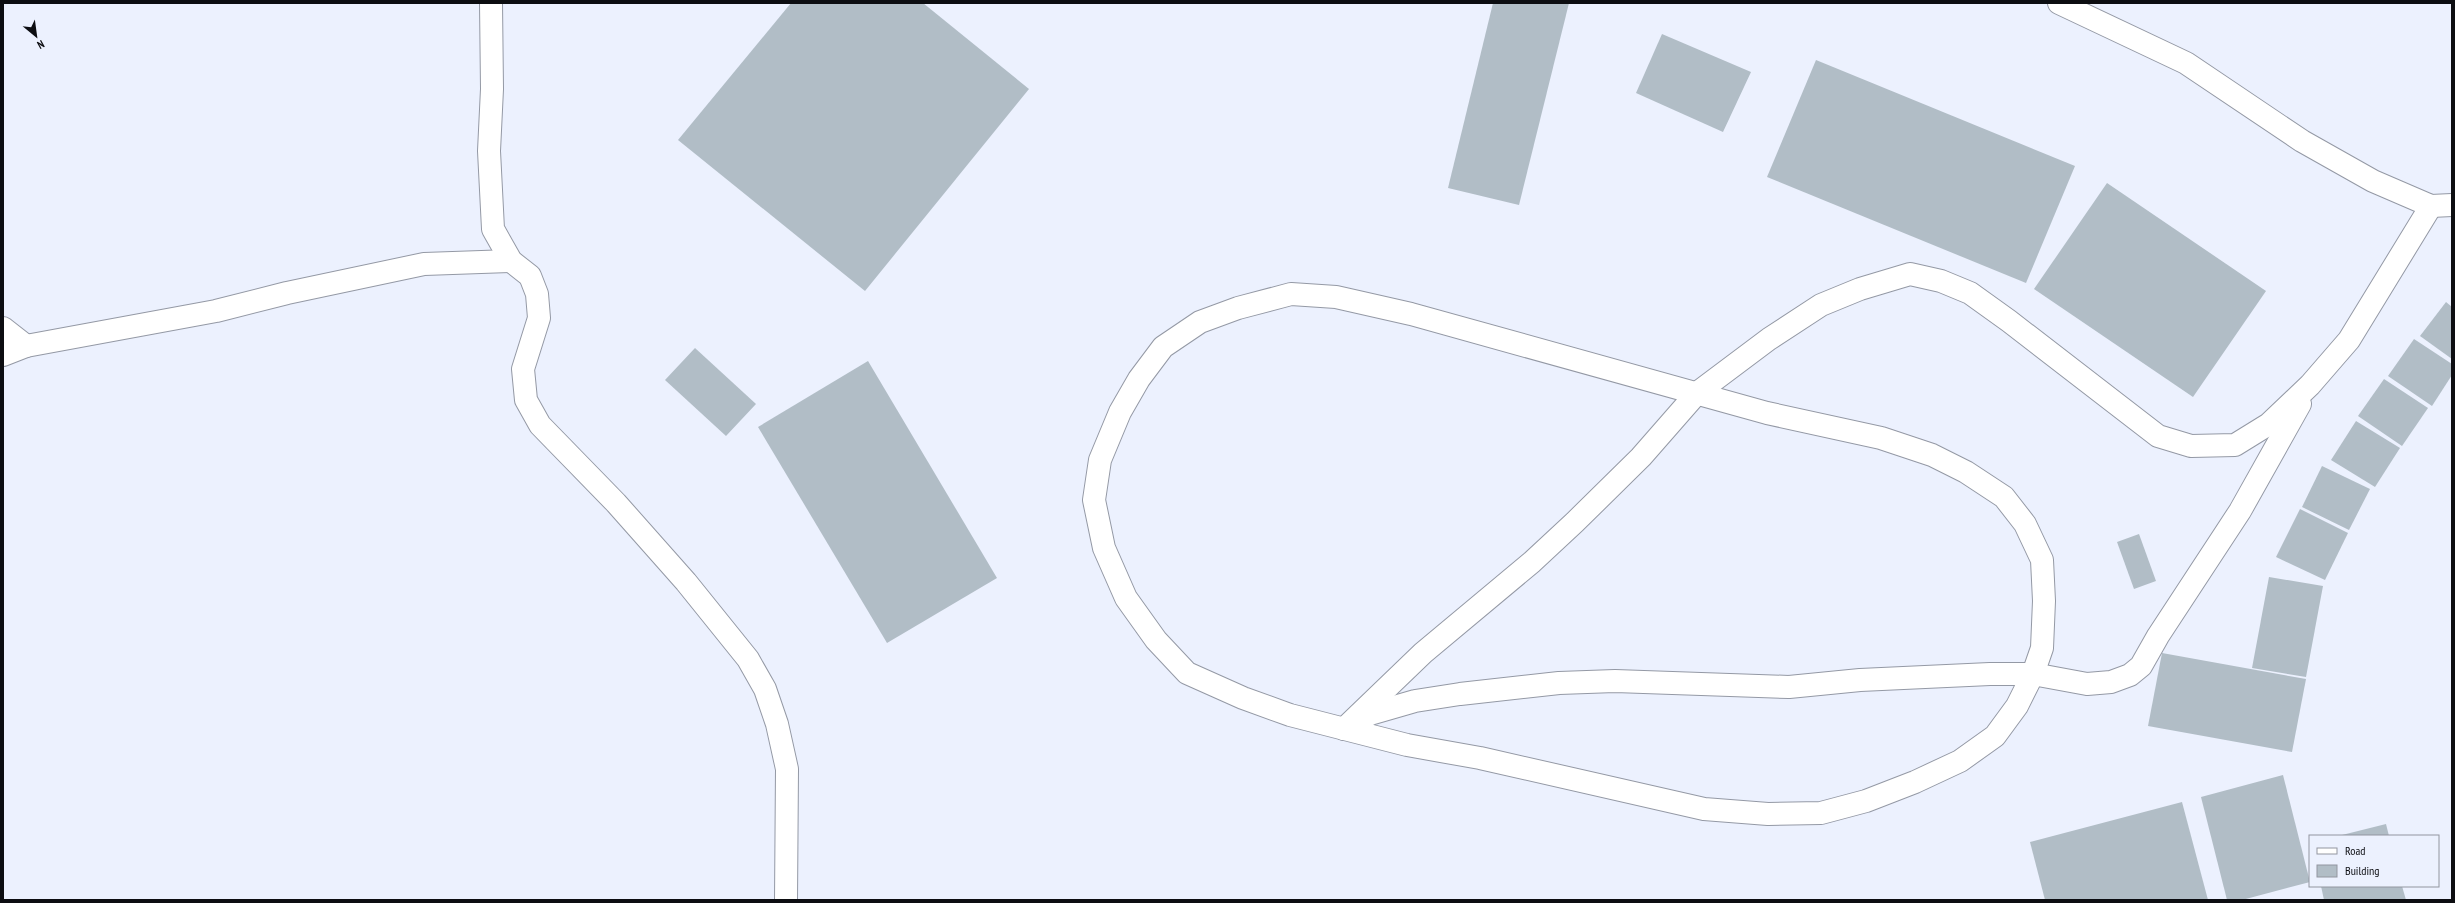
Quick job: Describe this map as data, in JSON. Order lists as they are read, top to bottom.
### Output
{
  "legend": ["Road", "Building"],
  "north": "bottom right"
}
